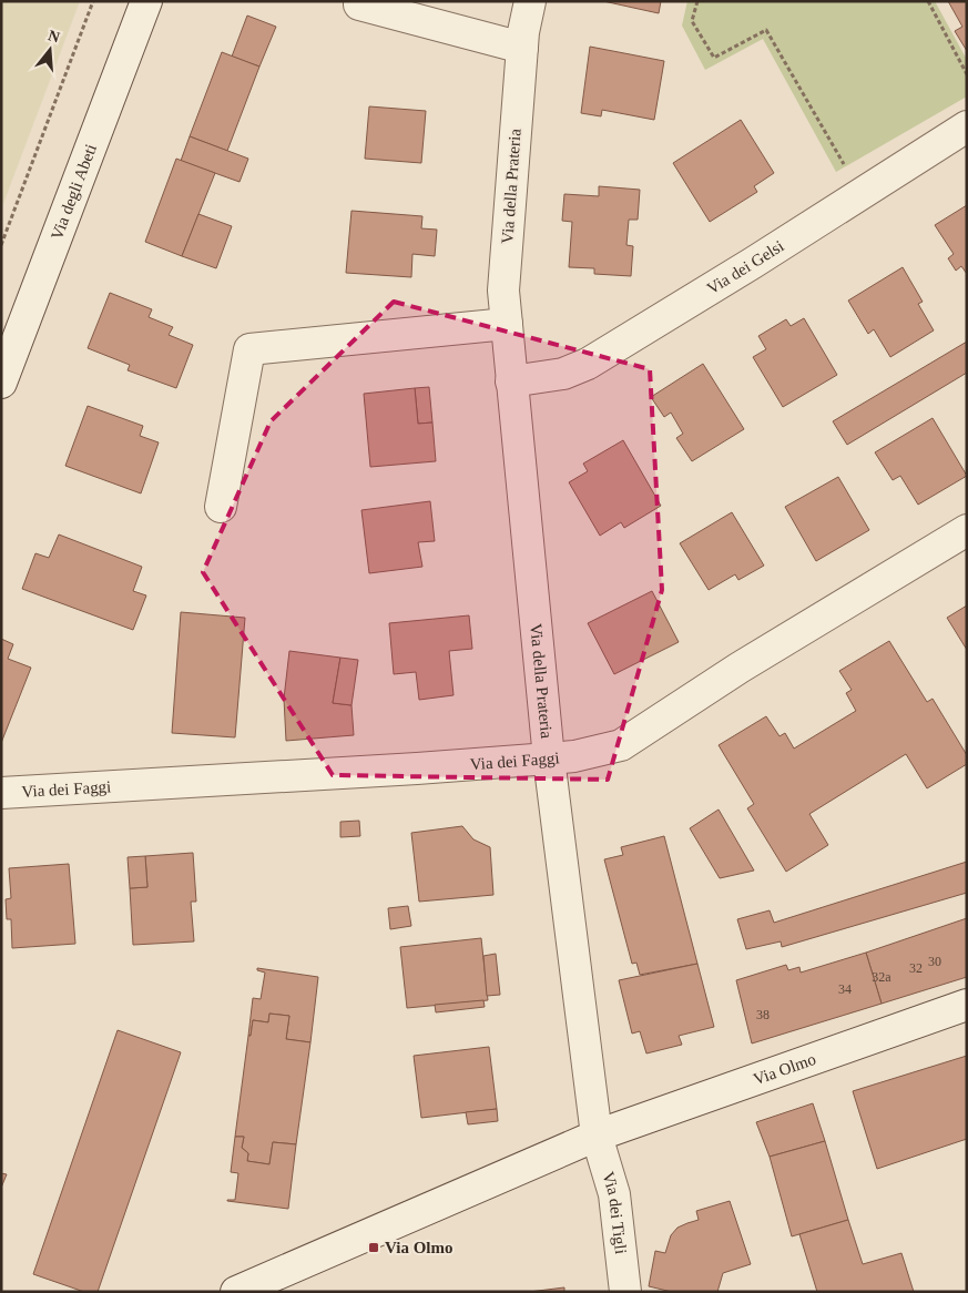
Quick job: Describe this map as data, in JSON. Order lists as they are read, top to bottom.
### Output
{
  "streets": {
    "street": [
      "Via della Prateria",
      "Via degli Abeti",
      "Via dei Gelsi",
      "Via dei Faggi",
      "Via Olmo",
      "Via dei Tigli"
    ]
  },
  "crossings": [
    ["Via della Prateria", "Via dei Gelsi"],
    ["Via della Prateria", "Via dei Faggi"],
    ["Via della Prateria", "Via Olmo"],
    ["Via della Prateria", "Via dei Tigli"],
    ["Via Olmo", "Via dei Tigli"]
  ],
  "places": {
    "transit": ["Via Olmo"]
  },
  "house_numbers": [
    "30",
    "32",
    "32a",
    "34",
    "38"
  ],
  "north": "top"
}
